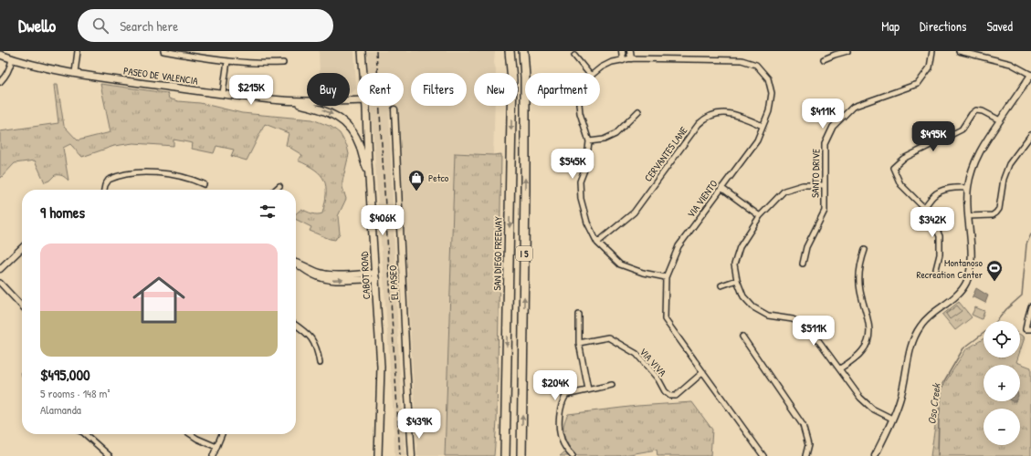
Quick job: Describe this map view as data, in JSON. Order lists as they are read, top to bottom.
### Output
{
  "streets": {
    "highway": ["SAN DIEGO FREEWAY", "I 5"],
    "main road": ["PASEO DE VALENCIA", "CABOT ROAD"],
    "street": [
      "CERVANTES LANE",
      "SANTO DRIVE",
      "VIA VIENTO",
      "EL PASEO",
      "VIA VIVA"
    ]
  },
  "crossings": [
    ["CERVANTES LANE", "VIA VIENTO"],
    ["VIA VIENTO", "VIA VIVA"]
  ],
  "water": ["Oso Creek"],
  "places": {
    "shop": ["Petco"],
    "sports": ["Montanoso Recreation Center"]
  },
  "page": {
    "header": "Dwello",
    "search": "Search here",
    "nav": ["Map", "Directions", "Saved"],
    "chip": [
      "Buy",
      "Rent",
      "Filters",
      "New",
      "Apartment"
    ],
    "price": [
      "$215K",
      "$411K",
      "$495K",
      "$545K",
      "$406K",
      "$342K",
      "$511K",
      "$204K",
      "$439K"
    ],
    "heading": "9 homes",
    "list": [
      {
        "name": "$495,000",
        "note": "5 rooms · 148 m² · Alamanda"
      }
    ],
    "map_buttons": ["+", "−"]
  }
}
